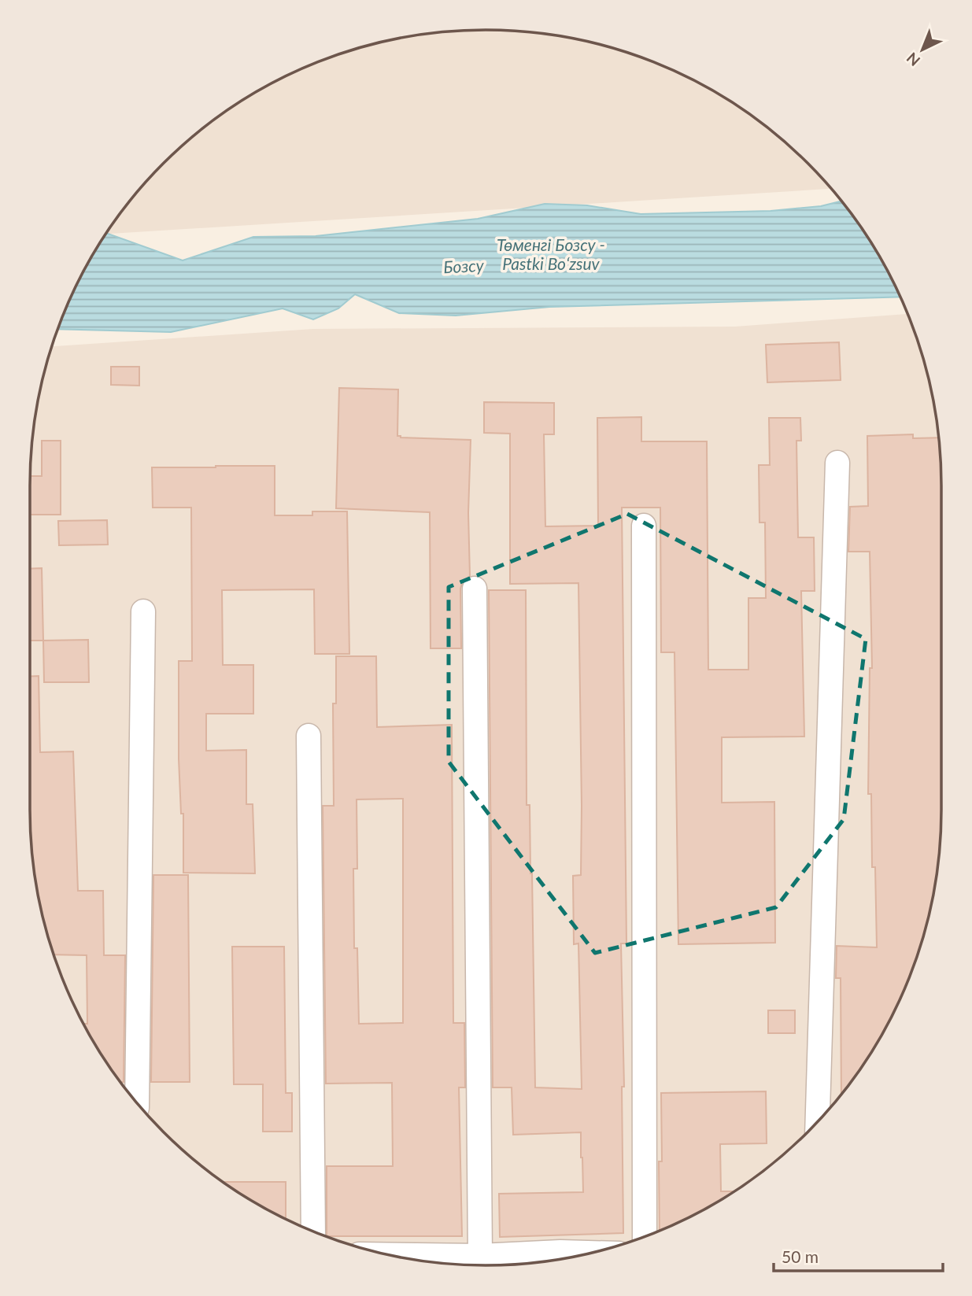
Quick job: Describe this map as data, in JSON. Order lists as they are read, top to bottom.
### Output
{
  "water": ["Төменгі Бозсу - Pastki Boʻzsuv", "Бозсу"],
  "scale_bar": "50 m",
  "north": "bottom left"
}
